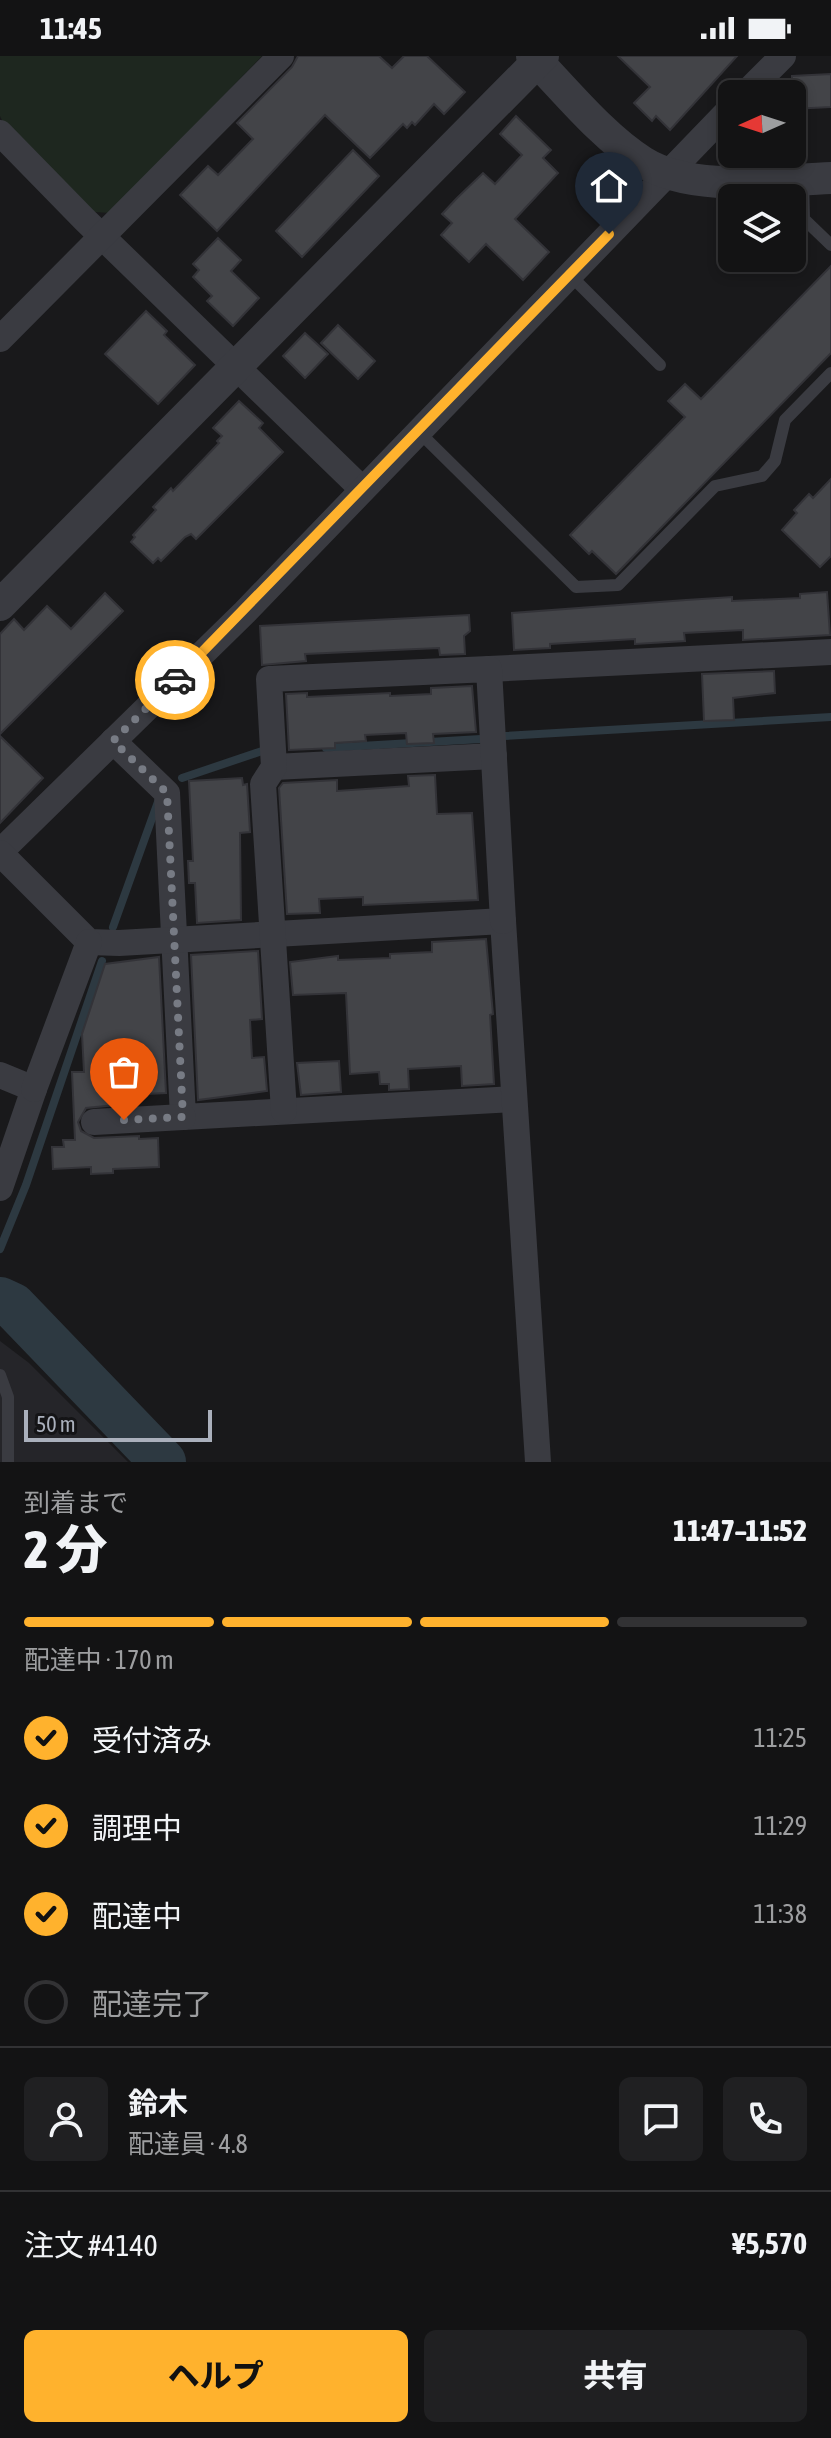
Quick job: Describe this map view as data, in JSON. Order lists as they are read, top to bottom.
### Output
{
  "scale_bar": "50 m",
  "north": "left",
  "page": {
    "status": "11:45",
    "scale": "50 m",
    "heading": ["2 分", "到着まで", "11:47–11:52"],
    "panel": [
      "鈴木",
      "配達員 · 4.8",
      "注文 #4140",
      "¥5,570"
    ],
    "bar": "配達中 · 170 m",
    "list": [
      ["受付済み", "11:25"],
      ["調理中", "11:29"],
      ["配達中", "11:38"],
      "配達完了"
    ],
    "buttons": ["ヘルプ", "共有"]
  }
}
